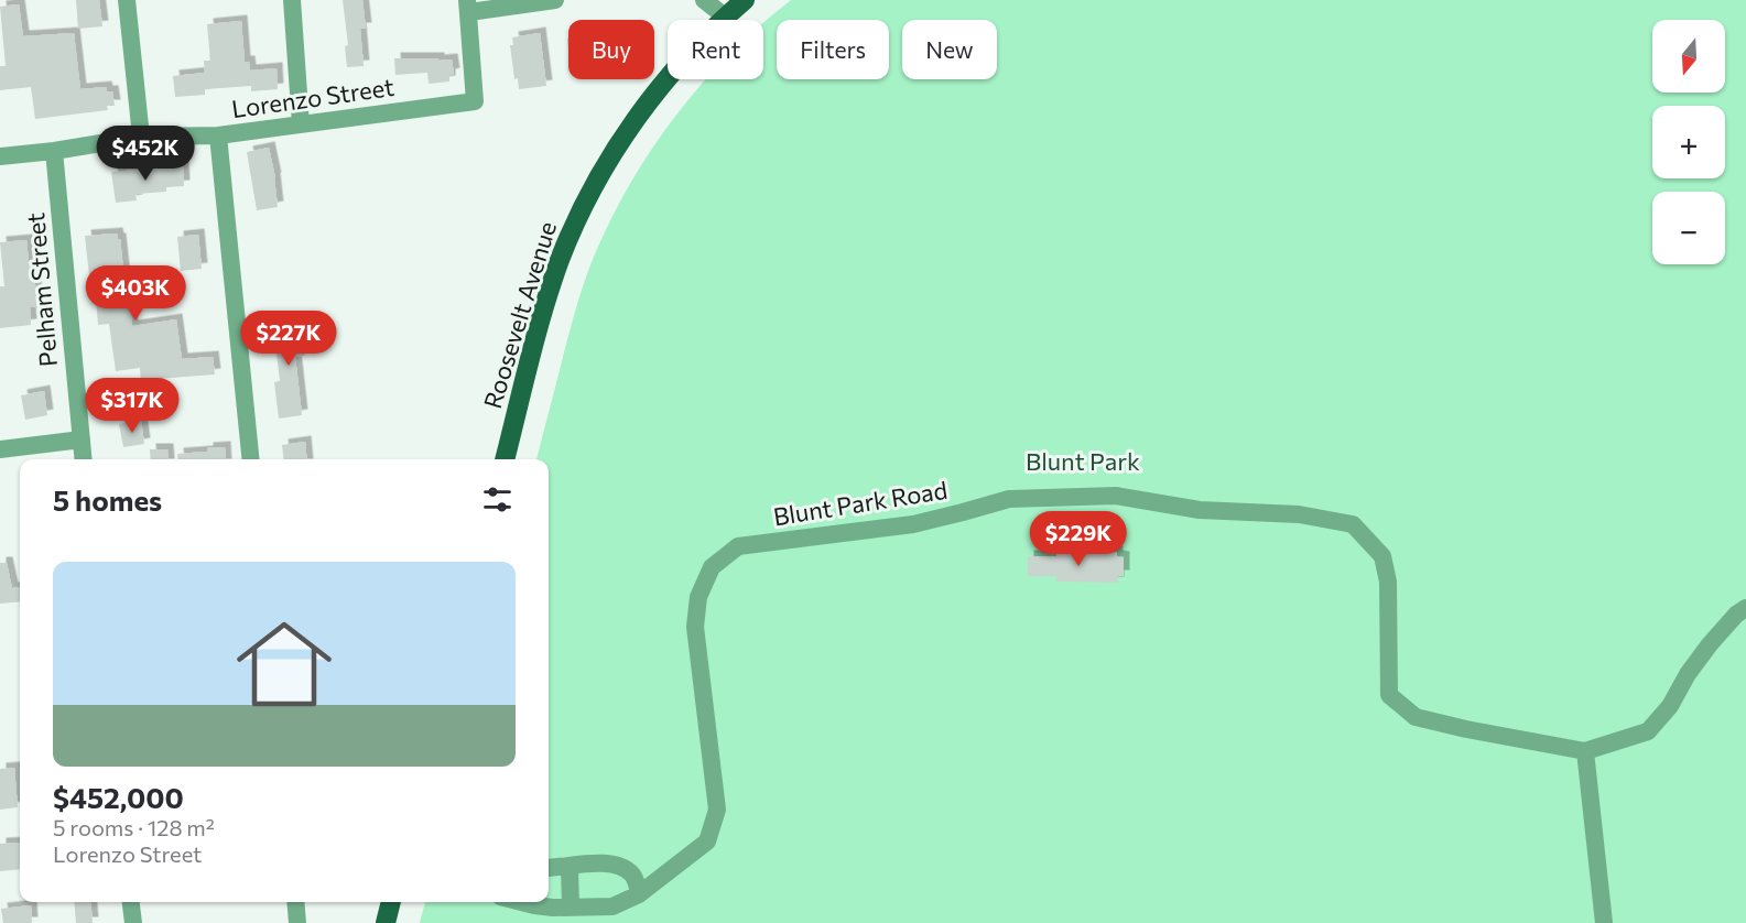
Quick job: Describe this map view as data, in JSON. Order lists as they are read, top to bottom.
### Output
{
  "streets": {
    "main road": ["Roosevelt Avenue"],
    "street": ["Lorenzo Street", "Pelham Street", "Blunt Park Road"]
  },
  "crossings": [
    ["Lorenzo Street", "Pelham Street"]
  ],
  "parks": ["Blunt Park"],
  "north": "bottom",
  "page": {
    "map_buttons": ["+", "−"],
    "chip": [
      "Buy",
      "Rent",
      "Filters",
      "New"
    ],
    "price": [
      "$452K",
      "$403K",
      "$227K",
      "$317K",
      "$229K"
    ],
    "heading": "5 homes",
    "list": [
      {
        "name": "$452,000",
        "note": "5 rooms · 128 m² · Lorenzo Street"
      }
    ]
  }
}
